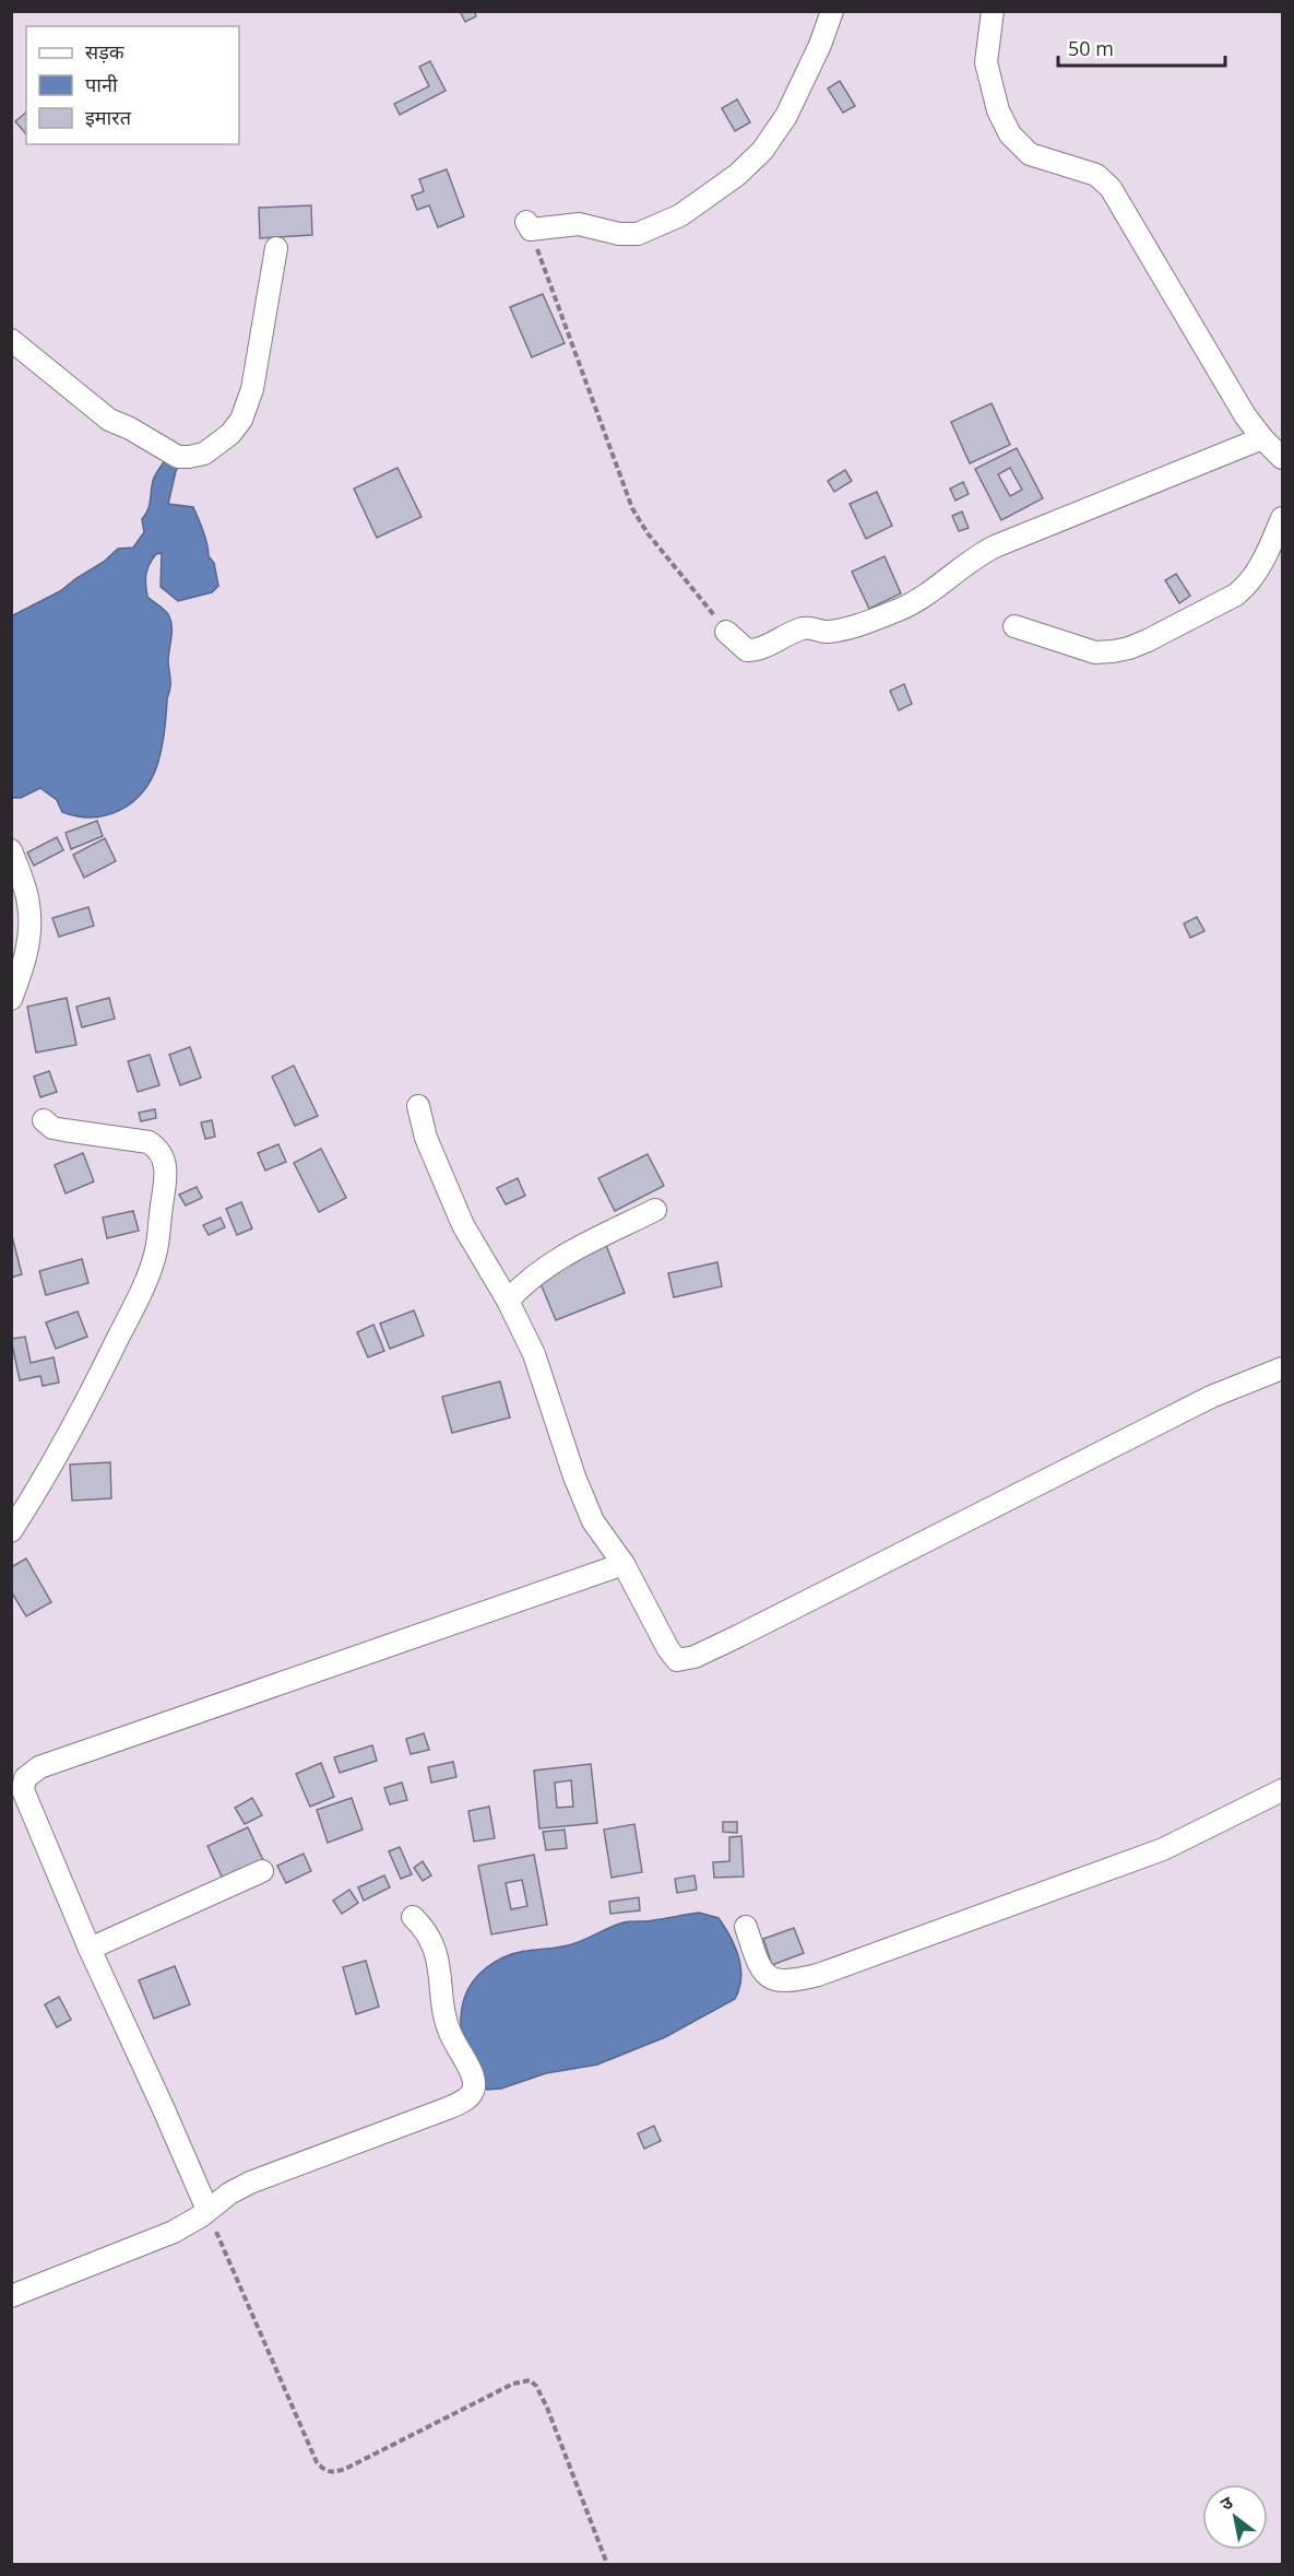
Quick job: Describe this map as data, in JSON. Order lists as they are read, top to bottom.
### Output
{
  "legend": ["सड़क", "पानी", "इमारत"],
  "scale_bar": "50 m",
  "north": "top left"
}
